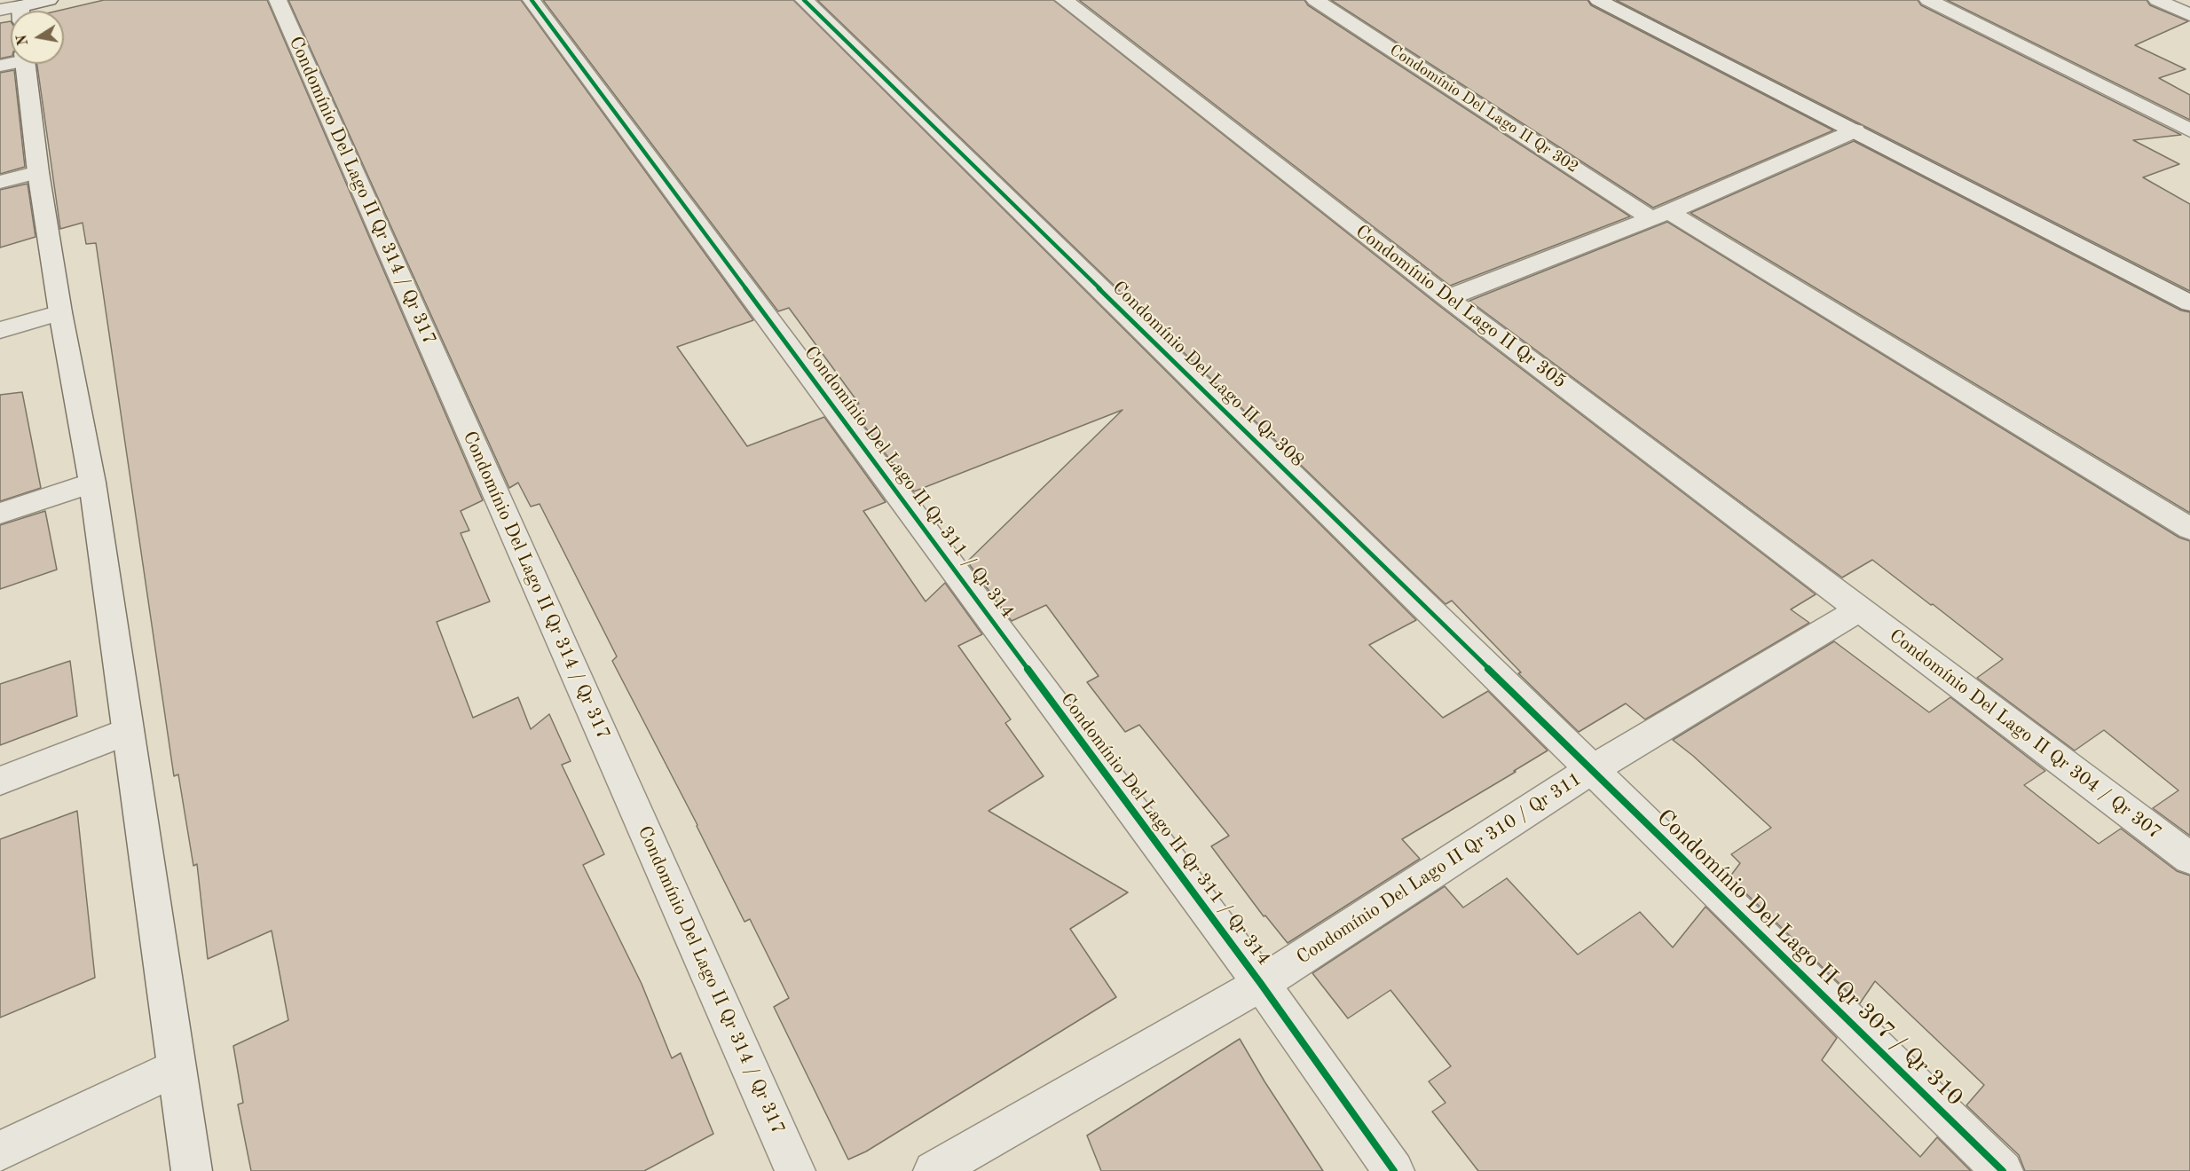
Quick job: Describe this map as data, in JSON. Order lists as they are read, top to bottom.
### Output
{
  "streets": {
    "street": [
      "Condomínio Del Lago II Qr 302",
      "Condomínio Del Lago II Qr 314 / Qr 317",
      "Condomínio Del Lago II Qr 305",
      "Condomínio Del Lago II Qr 308",
      "Condomínio Del Lago II Qr 311 / Qr 314",
      "Condomínio Del Lago II Qr 304 / Qr 307",
      "Condomínio Del Lago II Qr 310 / Qr 311",
      "Condomínio Del Lago II Qr 307 / Qr 310"
    ]
  },
  "crossings": [
    ["Condomínio Del Lago II Qr 305", "Condomínio Del Lago II Qr 304 / Qr 307"],
    ["Condomínio Del Lago II Qr 305", "Condomínio Del Lago II Qr 310 / Qr 311"],
    ["Condomínio Del Lago II Qr 308", "Condomínio Del Lago II Qr 310 / Qr 311"],
    ["Condomínio Del Lago II Qr 308", "Condomínio Del Lago II Qr 307 / Qr 310"],
    ["Condomínio Del Lago II Qr 311 / Qr 314", "Condomínio Del Lago II Qr 310 / Qr 311"],
    ["Condomínio Del Lago II Qr 304 / Qr 307", "Condomínio Del Lago II Qr 310 / Qr 311"],
    ["Condomínio Del Lago II Qr 310 / Qr 311", "Condomínio Del Lago II Qr 307 / Qr 310"]
  ],
  "north": "left"
}
